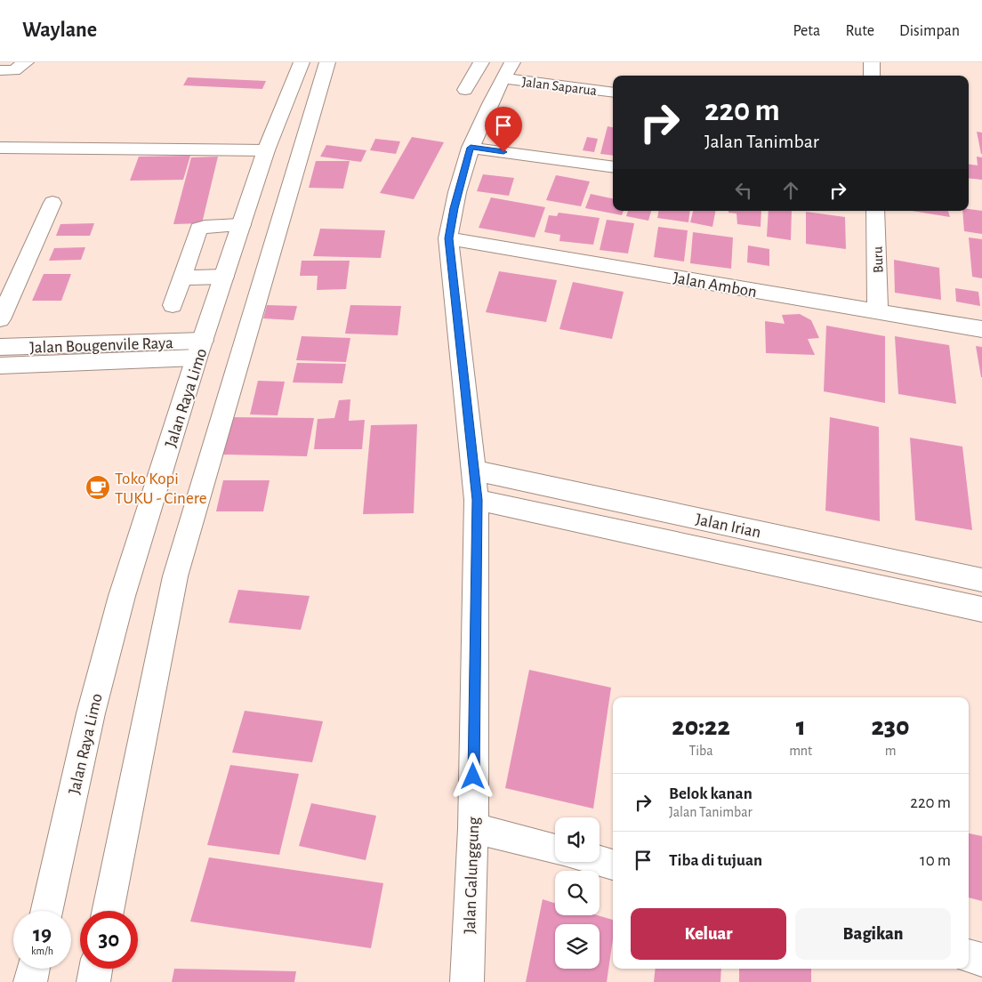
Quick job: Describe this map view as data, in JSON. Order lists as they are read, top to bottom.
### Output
{
  "streets": {
    "street": [
      "Jalan Saparua",
      "Buru",
      "Jalan Ambon",
      "Jalan Bougenvile Raya",
      "Jalan Raya Limo",
      "Jalan Irian",
      "Jalan Galunggung"
    ]
  },
  "crossings": [
    ["Jalan Saparua", "Jalan Galunggung"],
    ["Buru", "Jalan Ambon"],
    ["Jalan Ambon", "Jalan Galunggung"],
    ["Jalan Bougenvile Raya", "Jalan Raya Limo"],
    ["Jalan Irian", "Jalan Galunggung"]
  ],
  "places": {
    "cafe": ["Toko Kopi TUKU - Cinere"]
  },
  "page": {
    "header": "Waylane",
    "nav": ["Peta", "Rute", "Disimpan"],
    "turn": ["220 m", "Jalan Tanimbar"],
    "eta": [
      "20:22",
      "Tiba",
      "1",
      "mnt",
      "230",
      "m"
    ],
    "list": [
      {
        "name": "Belok kanan",
        "note": "Jalan Tanimbar",
        "value": "220 m"
      },
      {
        "name": "Tiba di tujuan",
        "value": "10 m"
      }
    ],
    "buttons": ["Keluar", "Bagikan"],
    "speed": "19 km/h",
    "limit": "30"
  }
}
